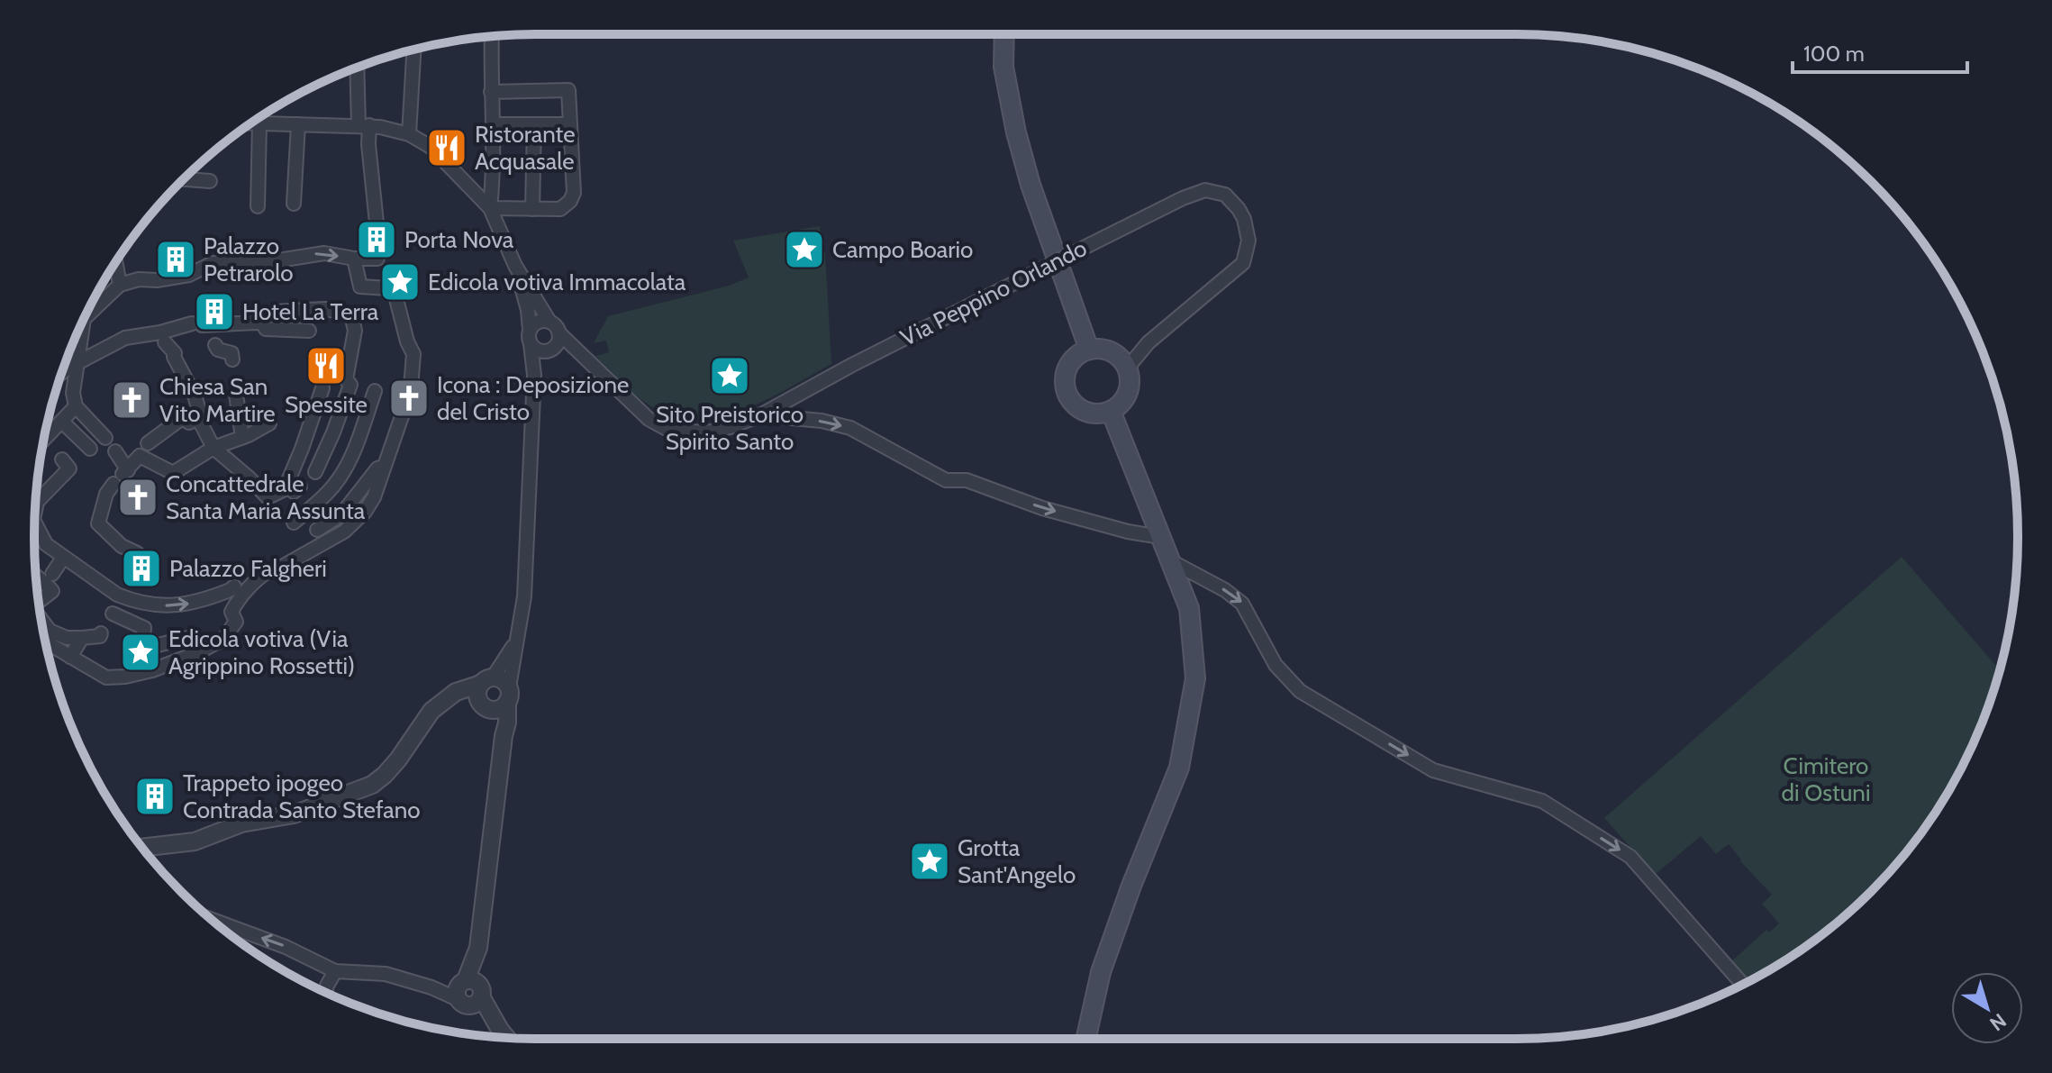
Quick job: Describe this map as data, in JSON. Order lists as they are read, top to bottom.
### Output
{
  "streets": {
    "street": ["Via Peppino Orlando"]
  },
  "parks": ["Cimitero di Ostuni"],
  "places": {
    "restaurant": ["Ristorante Acquasale", "Spessite"],
    "building": [
      "Porta Nova",
      "Palazzo Petrarolo",
      "Hotel La Terra",
      "Palazzo Falgheri",
      "Trappeto ipogeo Contrada Santo Stefano"
    ],
    "place": [
      "Campo Boario",
      "Edicola votiva Immacolata",
      "Sito Preistorico Spirito Santo",
      "Edicola votiva (Via Agrippino Rossetti)",
      "Grotta Sant'Angelo"
    ],
    "church": ["Icona : Deposizione del Cristo", "Chiesa San Vito Martire", "Concattedrale Santa Maria Assunta"]
  },
  "scale_bar": "100 m",
  "north": "bottom right"
}
